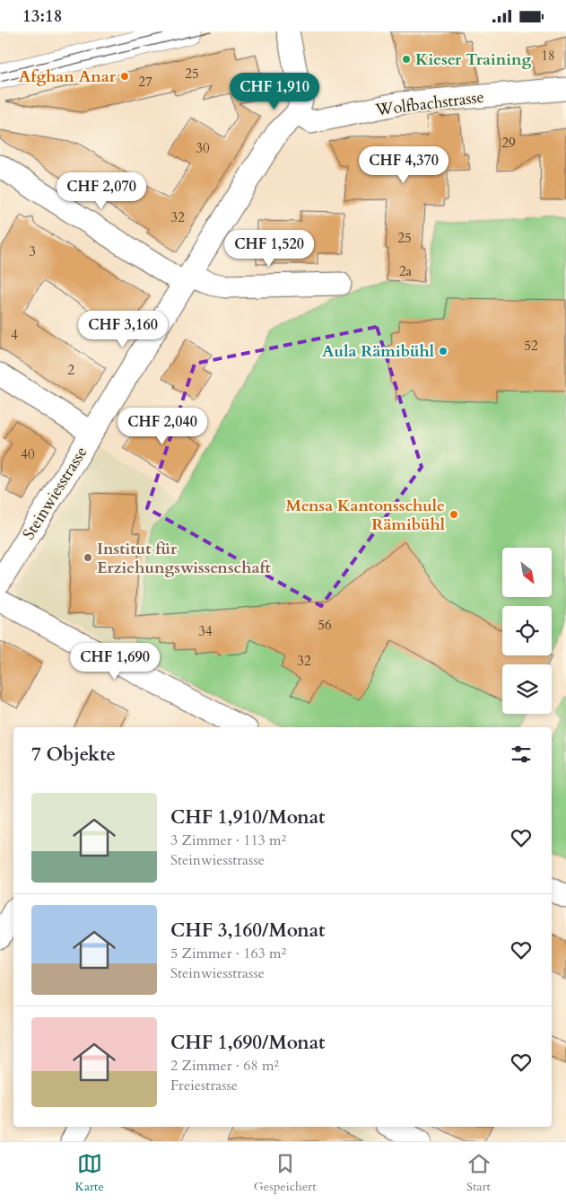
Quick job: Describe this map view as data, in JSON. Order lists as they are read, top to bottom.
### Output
{
  "streets": {
    "street": ["Wolfbachstrasse", "Steinwiesstrasse"]
  },
  "crossings": [
    ["Wolfbachstrasse", "Steinwiesstrasse"]
  ],
  "places": [
    "Kieser Training",
    "Afghan Anar",
    "Aula Rämibühl",
    "Mensa Kantonsschule Rämibühl",
    "Institut für Erziehungswissenschaft"
  ],
  "house_numbers": [
    "18",
    "25",
    "27",
    "29",
    "30",
    "32",
    "25",
    "3",
    "2a",
    "4",
    "52",
    "2",
    "40",
    "56",
    "34",
    "32"
  ],
  "north": "bottom right",
  "page": {
    "status": "13:18",
    "price": [
      "CHF 1,910",
      "CHF 4,370",
      "CHF 2,070",
      "CHF 1,520",
      "CHF 3,160",
      "CHF 2,040",
      "CHF 1,690"
    ],
    "heading": "7 Objekte",
    "list": [
      {
        "name": "CHF 1,910/Monat",
        "note": "3 Zimmer · 113 m² · Steinwiesstrasse"
      },
      {
        "name": "CHF 3,160/Monat",
        "note": "5 Zimmer · 163 m² · Steinwiesstrasse"
      },
      {
        "name": "CHF 1,690/Monat",
        "note": "2 Zimmer · 68 m² · Freiestrasse"
      }
    ],
    "tabs": ["Karte", "Gespeichert", "Start"]
  }
}
